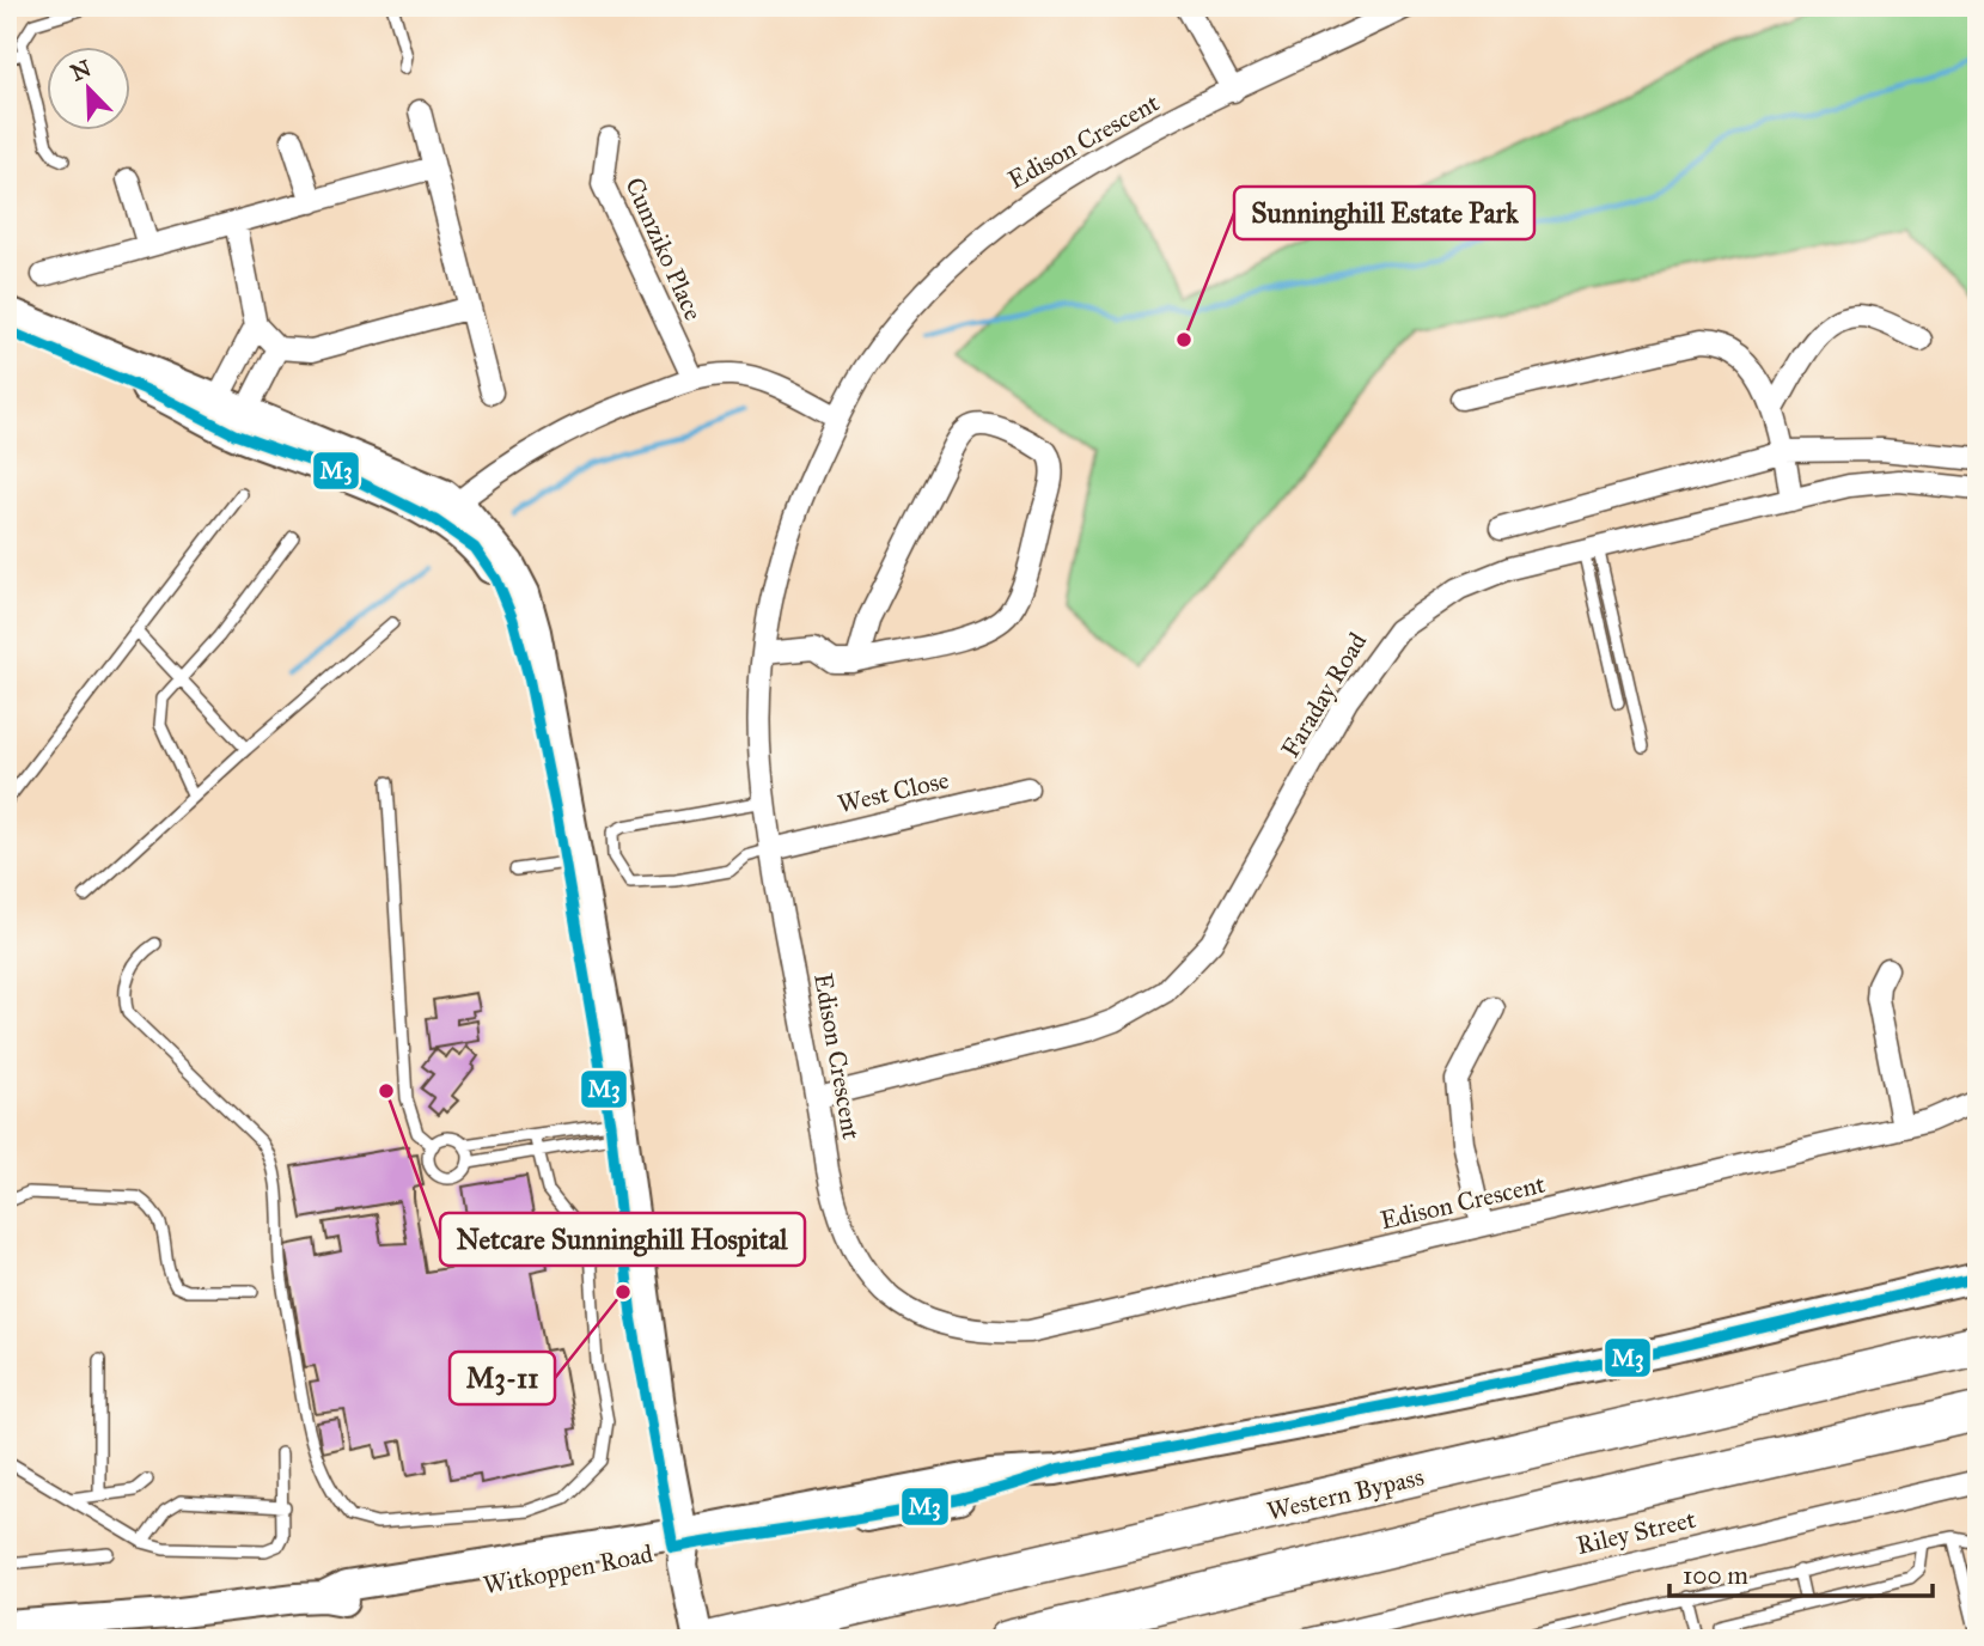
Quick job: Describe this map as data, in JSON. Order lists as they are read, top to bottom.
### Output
{
  "streets": {
    "highway": ["Western Bypass"],
    "main road": ["Witkoppen Road"],
    "street": [
      "Edison Crescent",
      "Cumziko Place",
      "Faraday Road",
      "West Close",
      "Riley Street"
    ]
  },
  "crossings": [
    ["Edison Crescent", "Faraday Road"],
    ["Edison Crescent", "West Close"]
  ],
  "places": ["Sunninghill Estate Park", "Netcare Sunninghill Hospital", "M3-11"],
  "lines": ["transit line M3"],
  "scale_bar": "100 m",
  "north": "top left"
}
